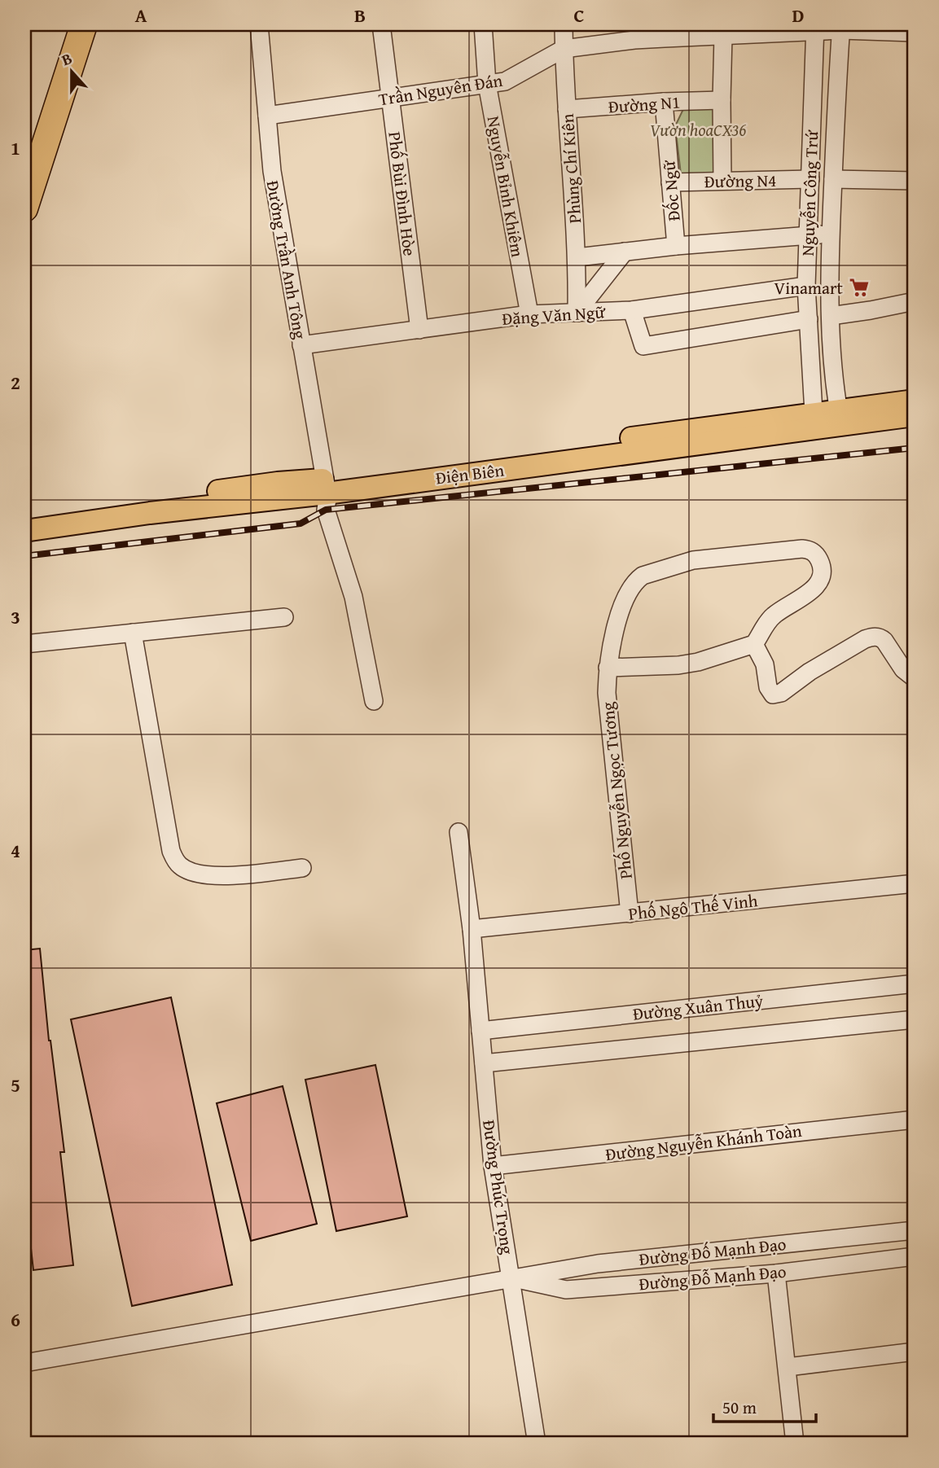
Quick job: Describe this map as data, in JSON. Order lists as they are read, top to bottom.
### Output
{
  "streets": {
    "main road": ["Điện Biên"],
    "street": [
      "Trần Nguyên Đán",
      "Đường N1",
      "Phùng Chí Kiên",
      "Đường N4",
      "Nguyễn Bỉnh Khiêm",
      "Đốc Ngữ",
      "Nguyễn Công Trứ",
      "Phố Bùi Đình Hòe",
      "Đường Trần Anh Tông",
      "Đặng Văn Ngữ",
      "Phố Nguyễn Ngọc Tương",
      "Phố Ngô Thế Vinh",
      "Đường Xuân Thuỷ",
      "Đường Nguyễn Khánh Toàn",
      "Đường Phúc Trọng",
      "Đường Đố Mạnh Đạo",
      "Đường Đỗ Mạnh Đạo"
    ]
  },
  "crossings": [
    ["Trần Nguyên Đán", "Phùng Chí Kiên"],
    ["Trần Nguyên Đán", "Nguyễn Bỉnh Khiêm"],
    ["Trần Nguyên Đán", "Nguyễn Công Trứ"],
    ["Trần Nguyên Đán", "Phố Bùi Đình Hòe"],
    ["Trần Nguyên Đán", "Đường Trần Anh Tông"],
    ["Đường N1", "Phùng Chí Kiên"],
    ["Đường N1", "Đốc Ngữ"],
    ["Phùng Chí Kiên", "Đặng Văn Ngữ"],
    ["Đường N4", "Đốc Ngữ"],
    ["Đường N4", "Nguyễn Công Trứ"],
    ["Nguyễn Bỉnh Khiêm", "Đặng Văn Ngữ"],
    ["Nguyễn Công Trứ", "Đặng Văn Ngữ"],
    ["Nguyễn Công Trứ", "Điện Biên"],
    ["Phố Bùi Đình Hòe", "Đặng Văn Ngữ"],
    ["Đường Trần Anh Tông", "Đặng Văn Ngữ"],
    ["Đường Trần Anh Tông", "Điện Biên"],
    ["Phố Nguyễn Ngọc Tương", "Phố Ngô Thế Vinh"],
    ["Phố Ngô Thế Vinh", "Đường Phúc Trọng"],
    ["Đường Xuân Thuỷ", "Đường Phúc Trọng"],
    ["Đường Nguyễn Khánh Toàn", "Đường Phúc Trọng"],
    ["Đường Phúc Trọng", "Đường Đố Mạnh Đạo"],
    ["Đường Phúc Trọng", "Đường Đỗ Mạnh Đạo"],
    ["Đường Đố Mạnh Đạo", "Đường Đỗ Mạnh Đạo"]
  ],
  "parks": ["Vườn hoaCX36"],
  "places": {
    "supermarket": ["Vinamart"]
  },
  "scale_bar": "50 m",
  "north": "top",
  "grid": {
    "columns": [
      "A",
      "B",
      "C",
      "D"
    ],
    "rows": [
      "1",
      "2",
      "3",
      "4",
      "5",
      "6"
    ]
  }
}
